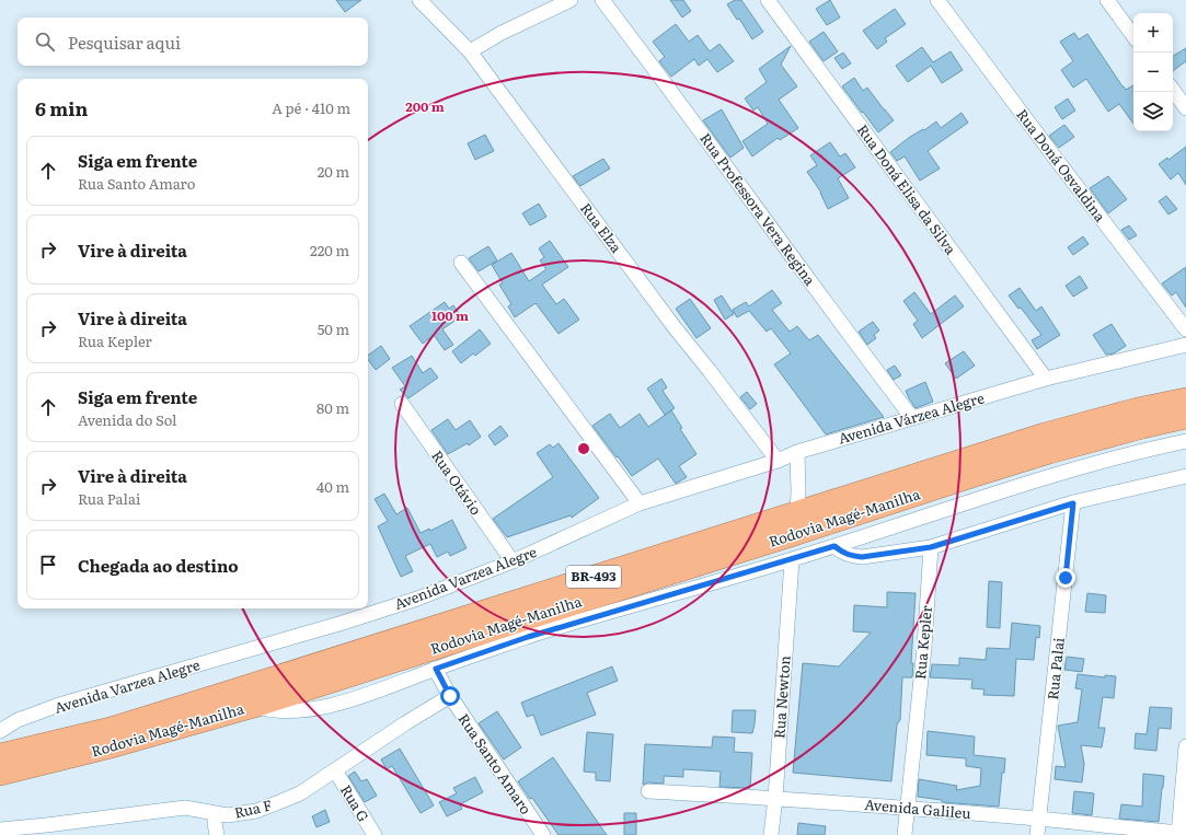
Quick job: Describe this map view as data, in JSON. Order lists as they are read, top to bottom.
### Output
{
  "streets": {
    "highway": ["Rodovia Magé-Manilha", "BR-493"],
    "street": [
      "Rua Doná Osvaldina",
      "Rua Doná Elisa da Silva",
      "Rua Professora Vera Regina",
      "Rua Elza",
      "Avenida Várzea Alegre",
      "Rua Otávio",
      "Avenida Varzea Alegre",
      "Rua Kepler",
      "Rua Palai",
      "Rua Newton",
      "Rua Santo Amaro",
      "Rua G",
      "Rua F",
      "Avenida Galileu"
    ]
  },
  "crossings": [
    ["Rua Doná Elisa da Silva", "Avenida Várzea Alegre"],
    ["Rua Professora Vera Regina", "Avenida Várzea Alegre"],
    ["Rua Elza", "Avenida Várzea Alegre"],
    ["Avenida Várzea Alegre", "Avenida Varzea Alegre"],
    ["Rua Otávio", "Avenida Varzea Alegre"],
    ["Rua Kepler", "Avenida Galileu"],
    ["Rua Palai", "Avenida Galileu"],
    ["Rua Newton", "Avenida Galileu"],
    ["Rua Santo Amaro", "Rua F"],
    ["Rua G", "Rua F"]
  ],
  "page": {
    "map_buttons": ["+", "−"],
    "search": "Pesquisar aqui",
    "heading": ["6 min", "A pé · 410 m"],
    "list": [
      ["Siga em frente", "Rua Santo Amaro", "20 m"],
      ["Vire à direita", "220 m"],
      ["Vire à direita", "Rua Kepler", "50 m"],
      ["Siga em frente", "Avenida do Sol", "80 m"],
      ["Vire à direita", "Rua Palai", "40 m"],
      "Chegada ao destino"
    ]
  },
  "rings": ["200 m", "100 m"]
}
